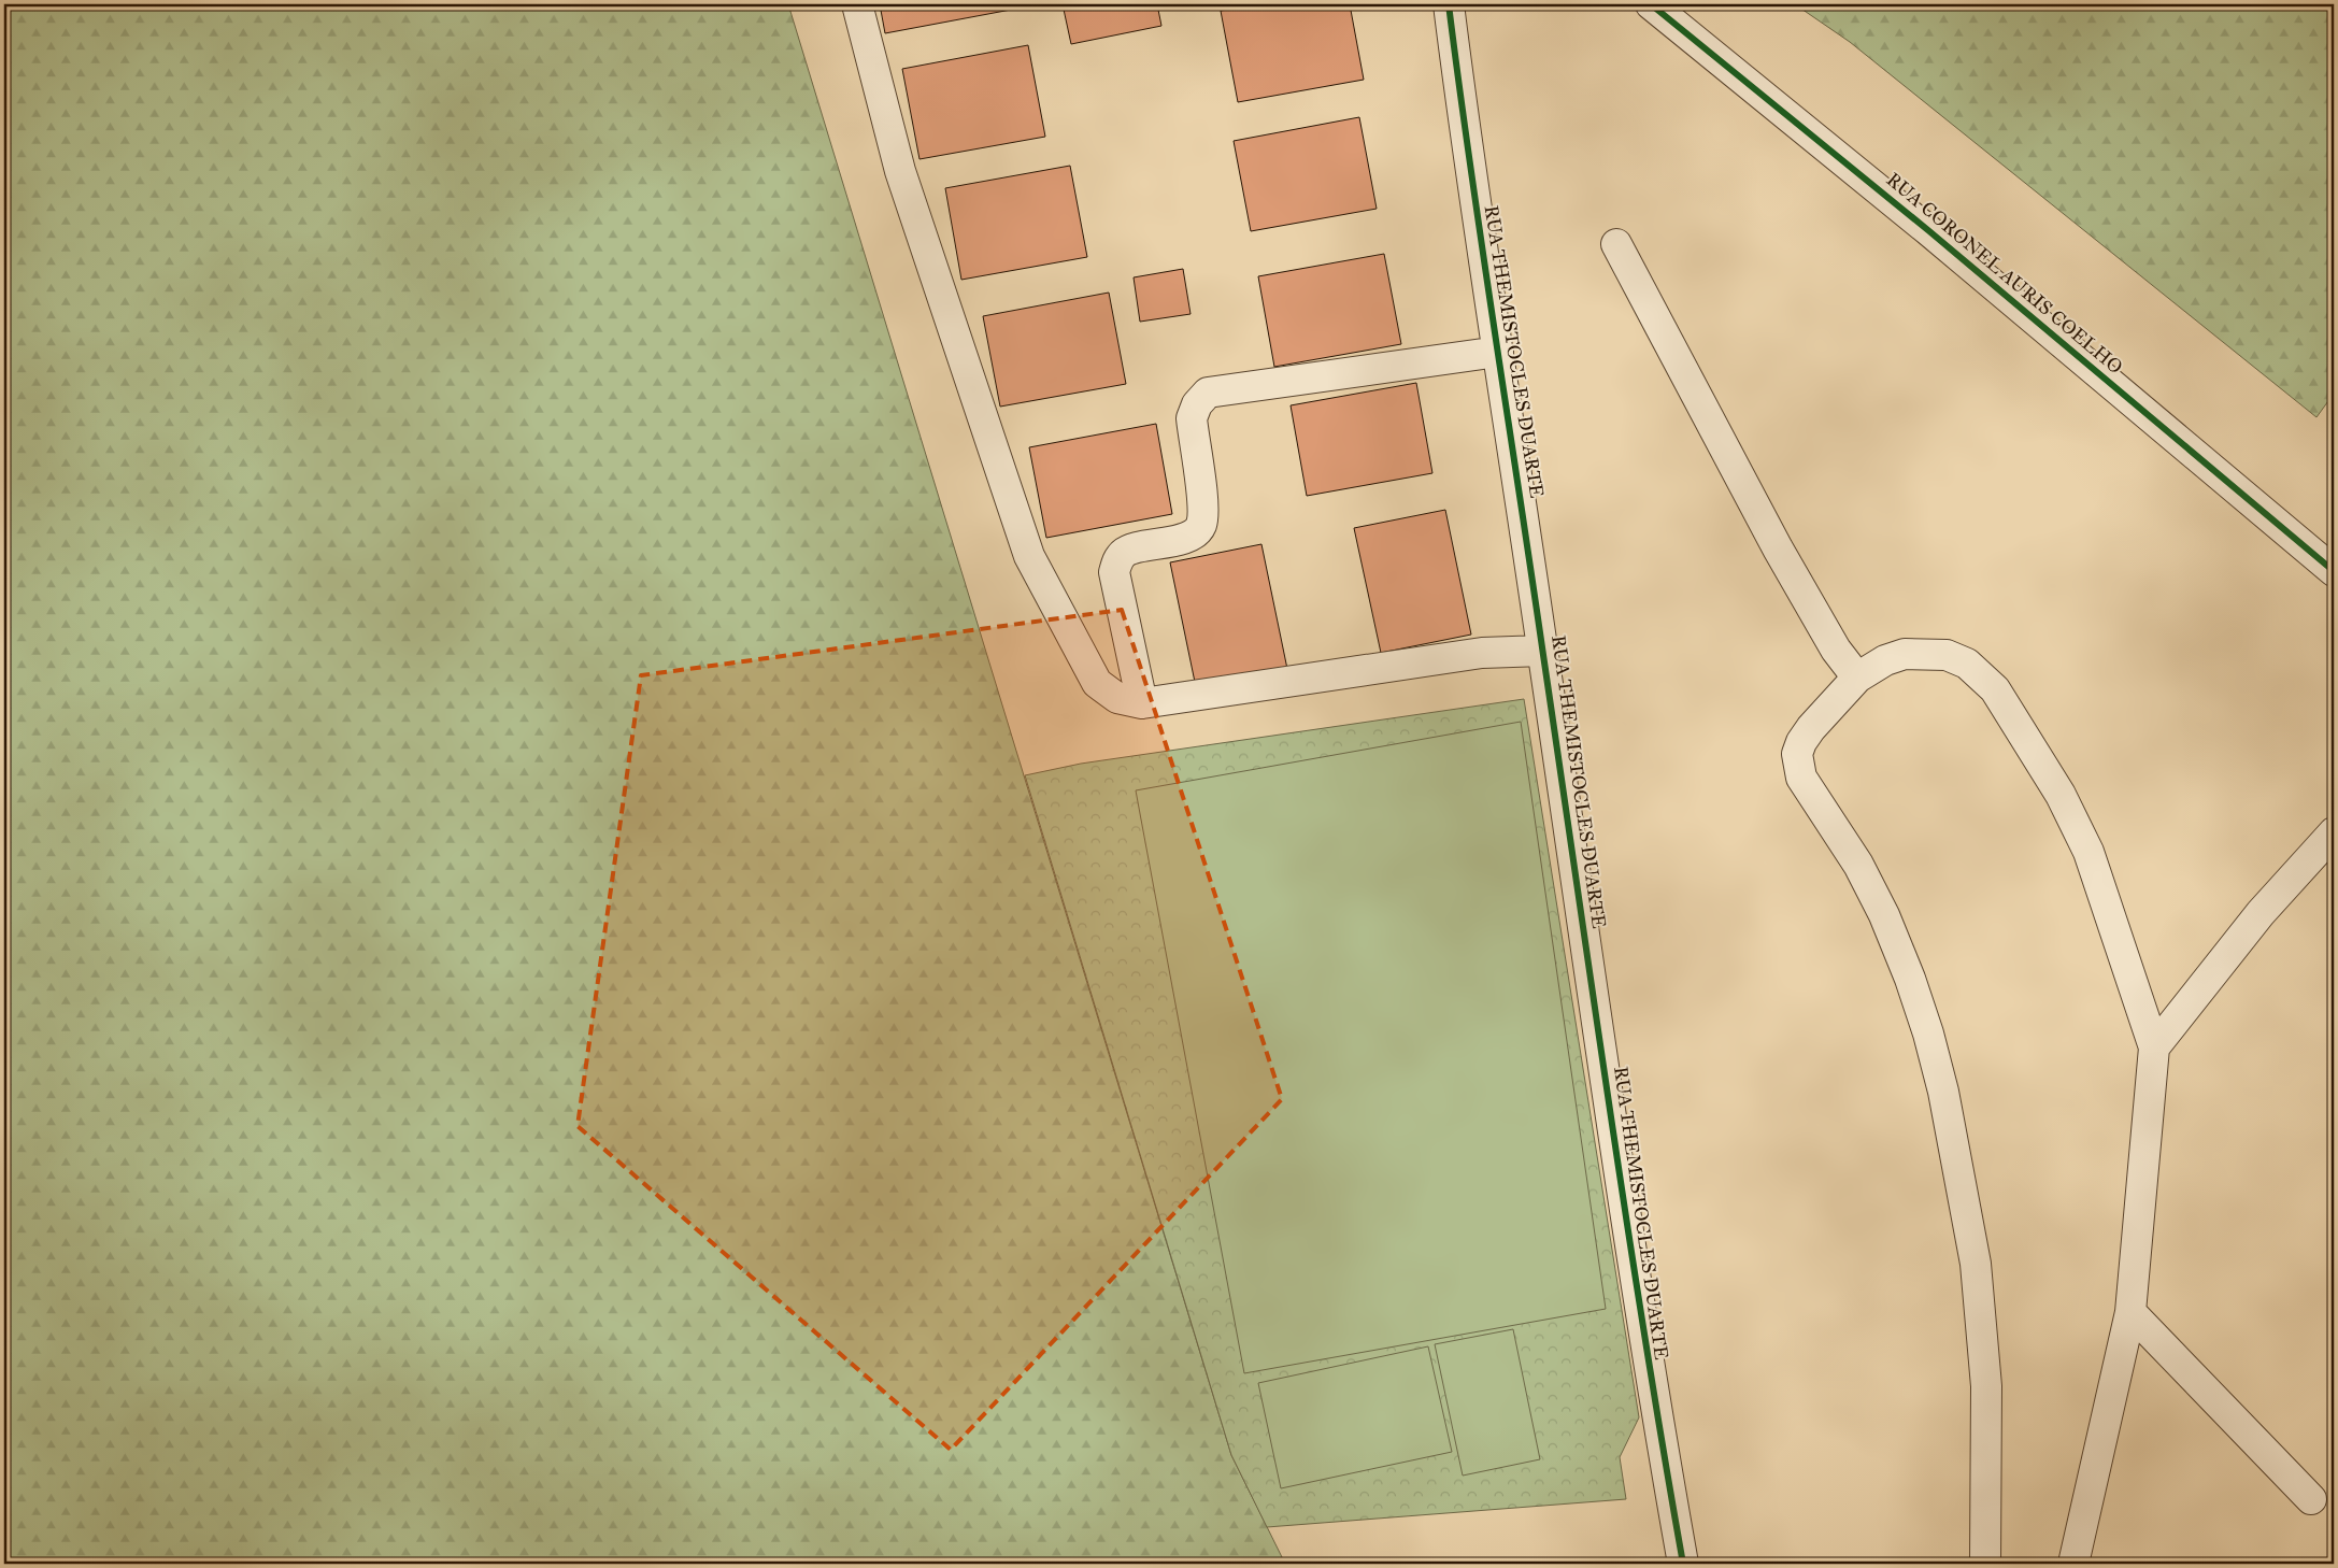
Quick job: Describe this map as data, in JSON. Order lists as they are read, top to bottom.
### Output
{
  "streets": {
    "street": ["RUA CORONEL AURIS COELHO", "RUA THEMISTOCLES DUARTE"]
  }
}
